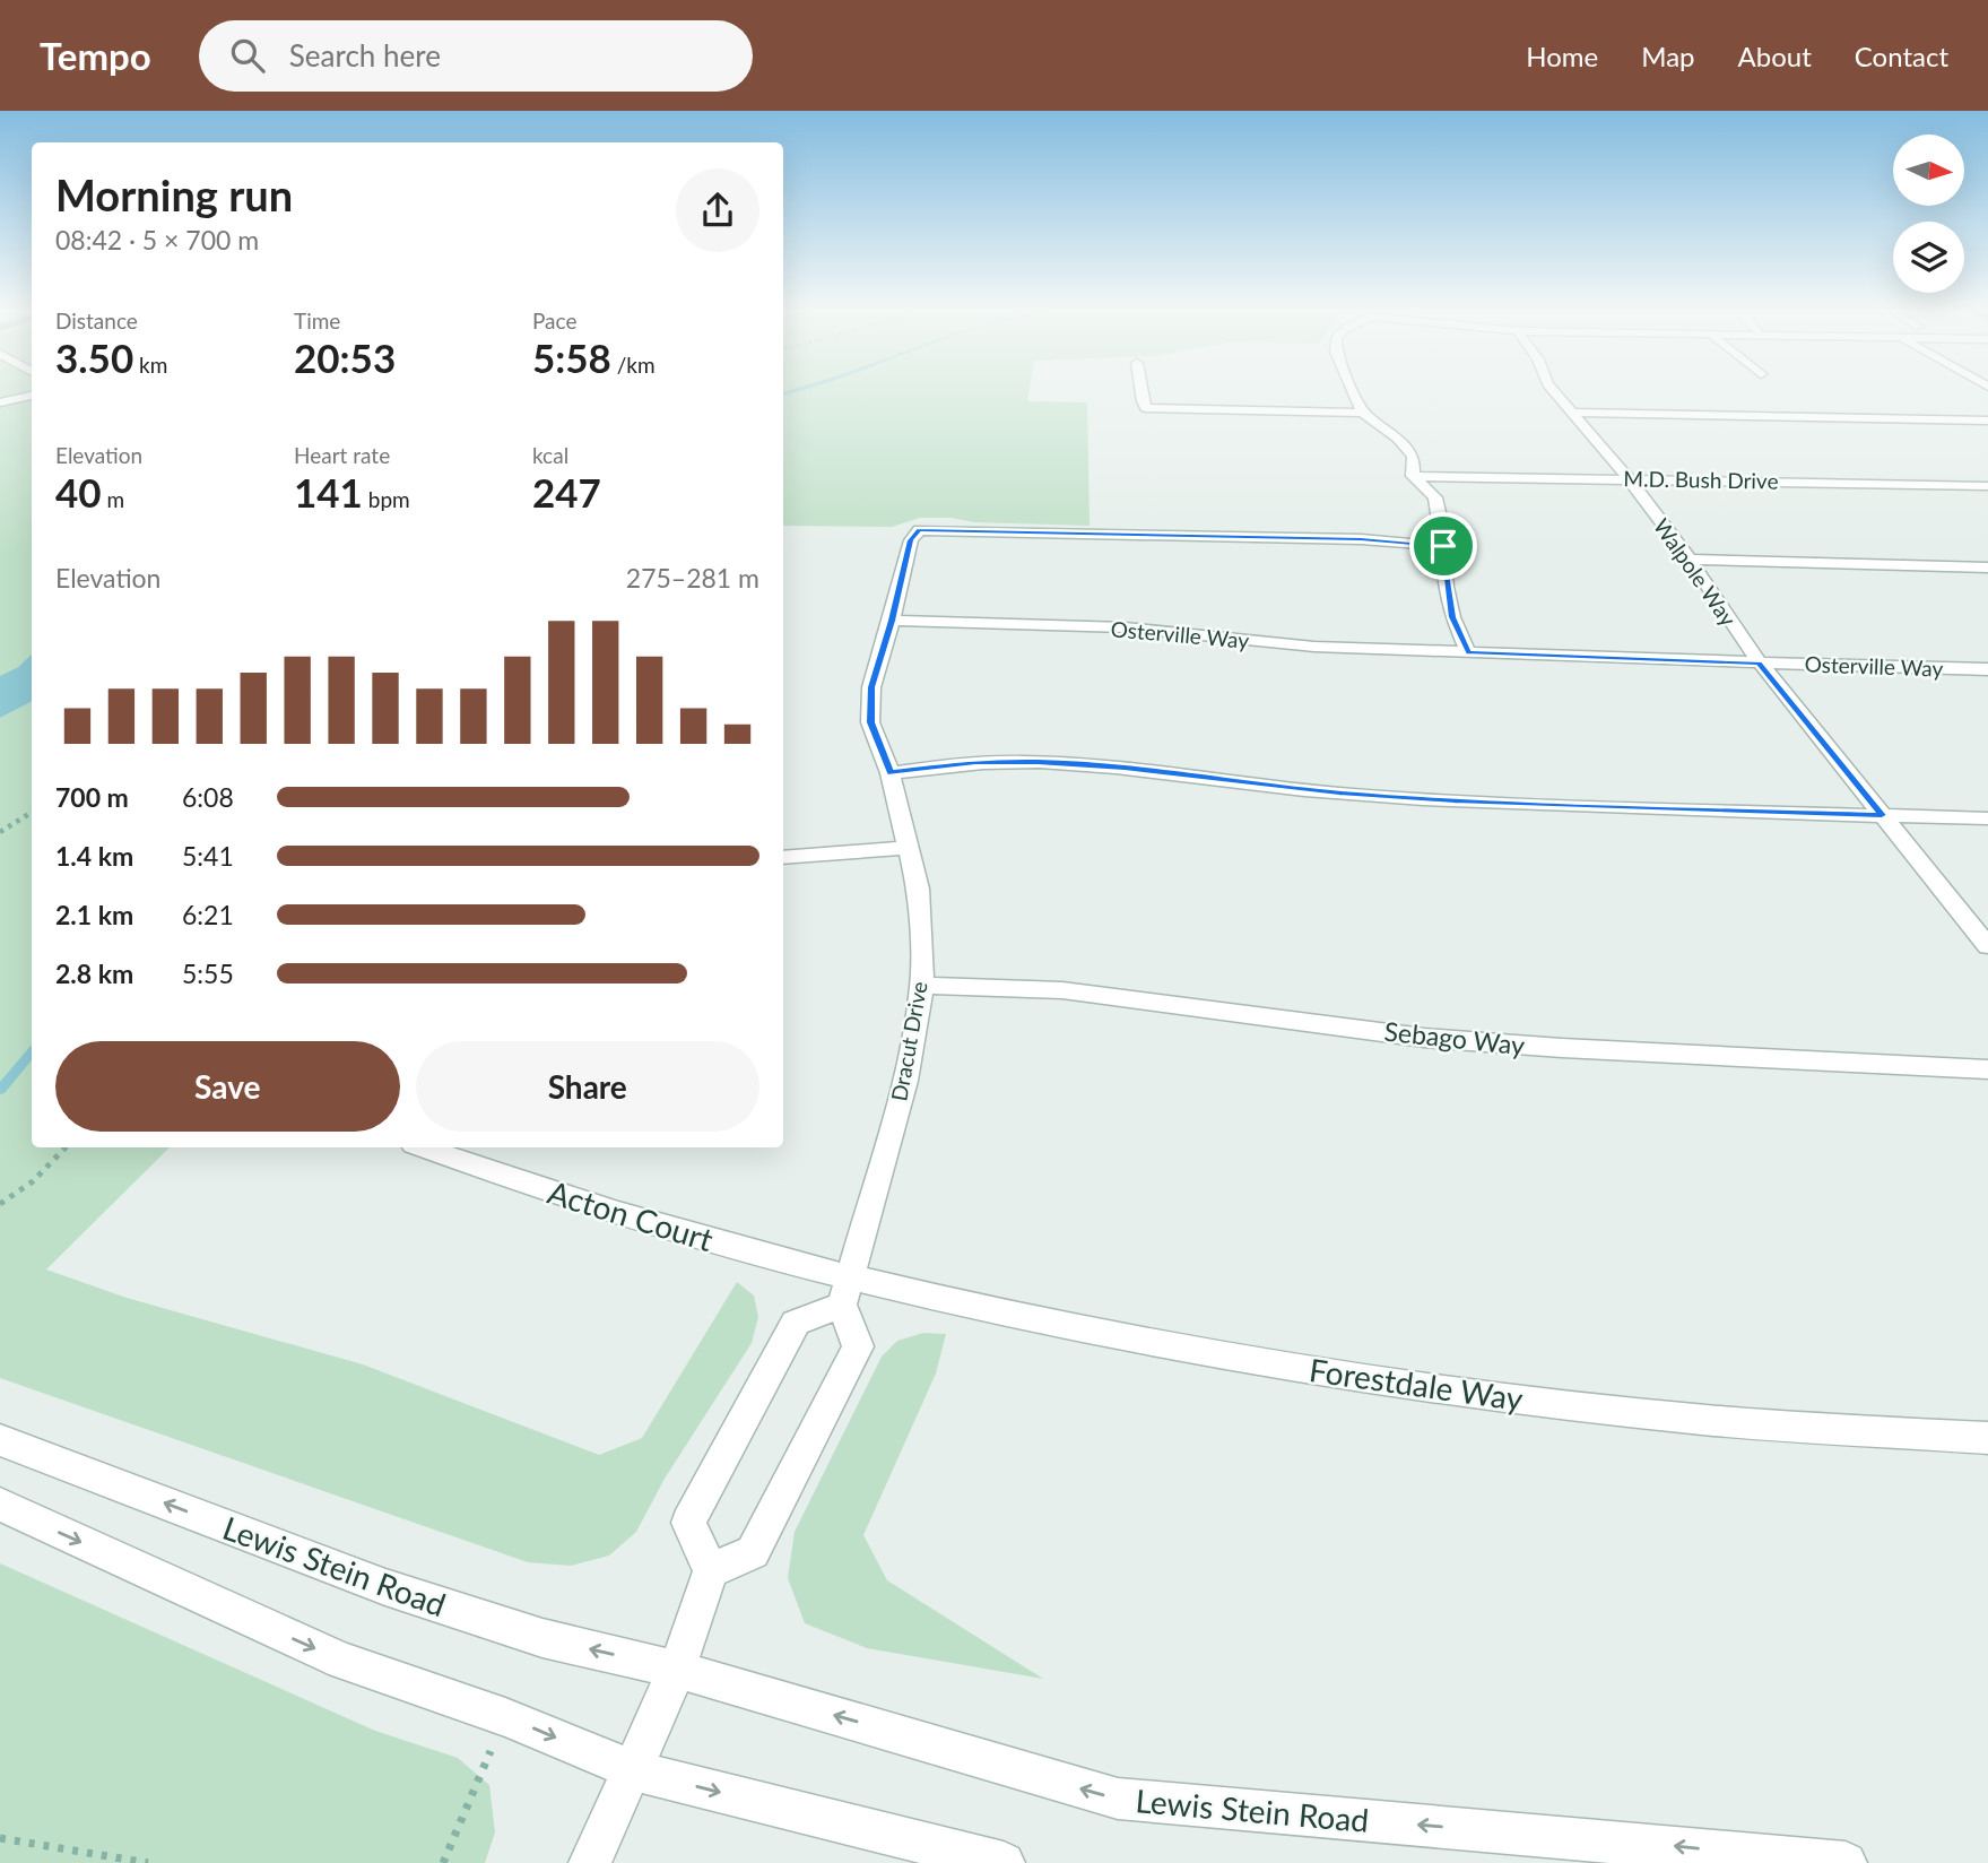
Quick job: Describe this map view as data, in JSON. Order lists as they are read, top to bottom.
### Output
{
  "streets": {
    "street": [
      "M.D. Bush Drive",
      "Walpole Way",
      "Osterville Way",
      "Sebago Way",
      "Dracut Drive",
      "Acton Court",
      "Forestdale Way",
      "Lewis Stein Road"
    ]
  },
  "crossings": [
    ["M.D. Bush Drive", "Walpole Way"],
    ["Walpole Way", "Osterville Way"],
    ["Osterville Way", "Dracut Drive"],
    ["Sebago Way", "Dracut Drive"],
    ["Dracut Drive", "Acton Court"],
    ["Dracut Drive", "Forestdale Way"],
    ["Acton Court", "Forestdale Way"]
  ],
  "north": "right",
  "page": {
    "header": "Tempo",
    "search": "Search here",
    "nav": [
      "Home",
      "Map",
      "About",
      "Contact"
    ],
    "heading": ["Morning run", "08:42 · 5 × 700 m"],
    "stats": [
      ["Distance", "3.50 km"],
      ["Time", "20:53"],
      ["Pace", "5:58 /km"],
      ["Elevation", "40 m"],
      ["Heart rate", "141 bpm"],
      ["kcal", "247"]
    ],
    "chart": ["Elevation", "275–281 m"],
    "list": [
      {
        "name": "700 m",
        "note": "6:08"
      },
      {
        "name": "1.4 km",
        "note": "5:41"
      },
      {
        "name": "2.1 km",
        "note": "6:21"
      },
      {
        "name": "2.8 km",
        "note": "5:55"
      }
    ],
    "buttons": ["Save", "Share"]
  }
}
